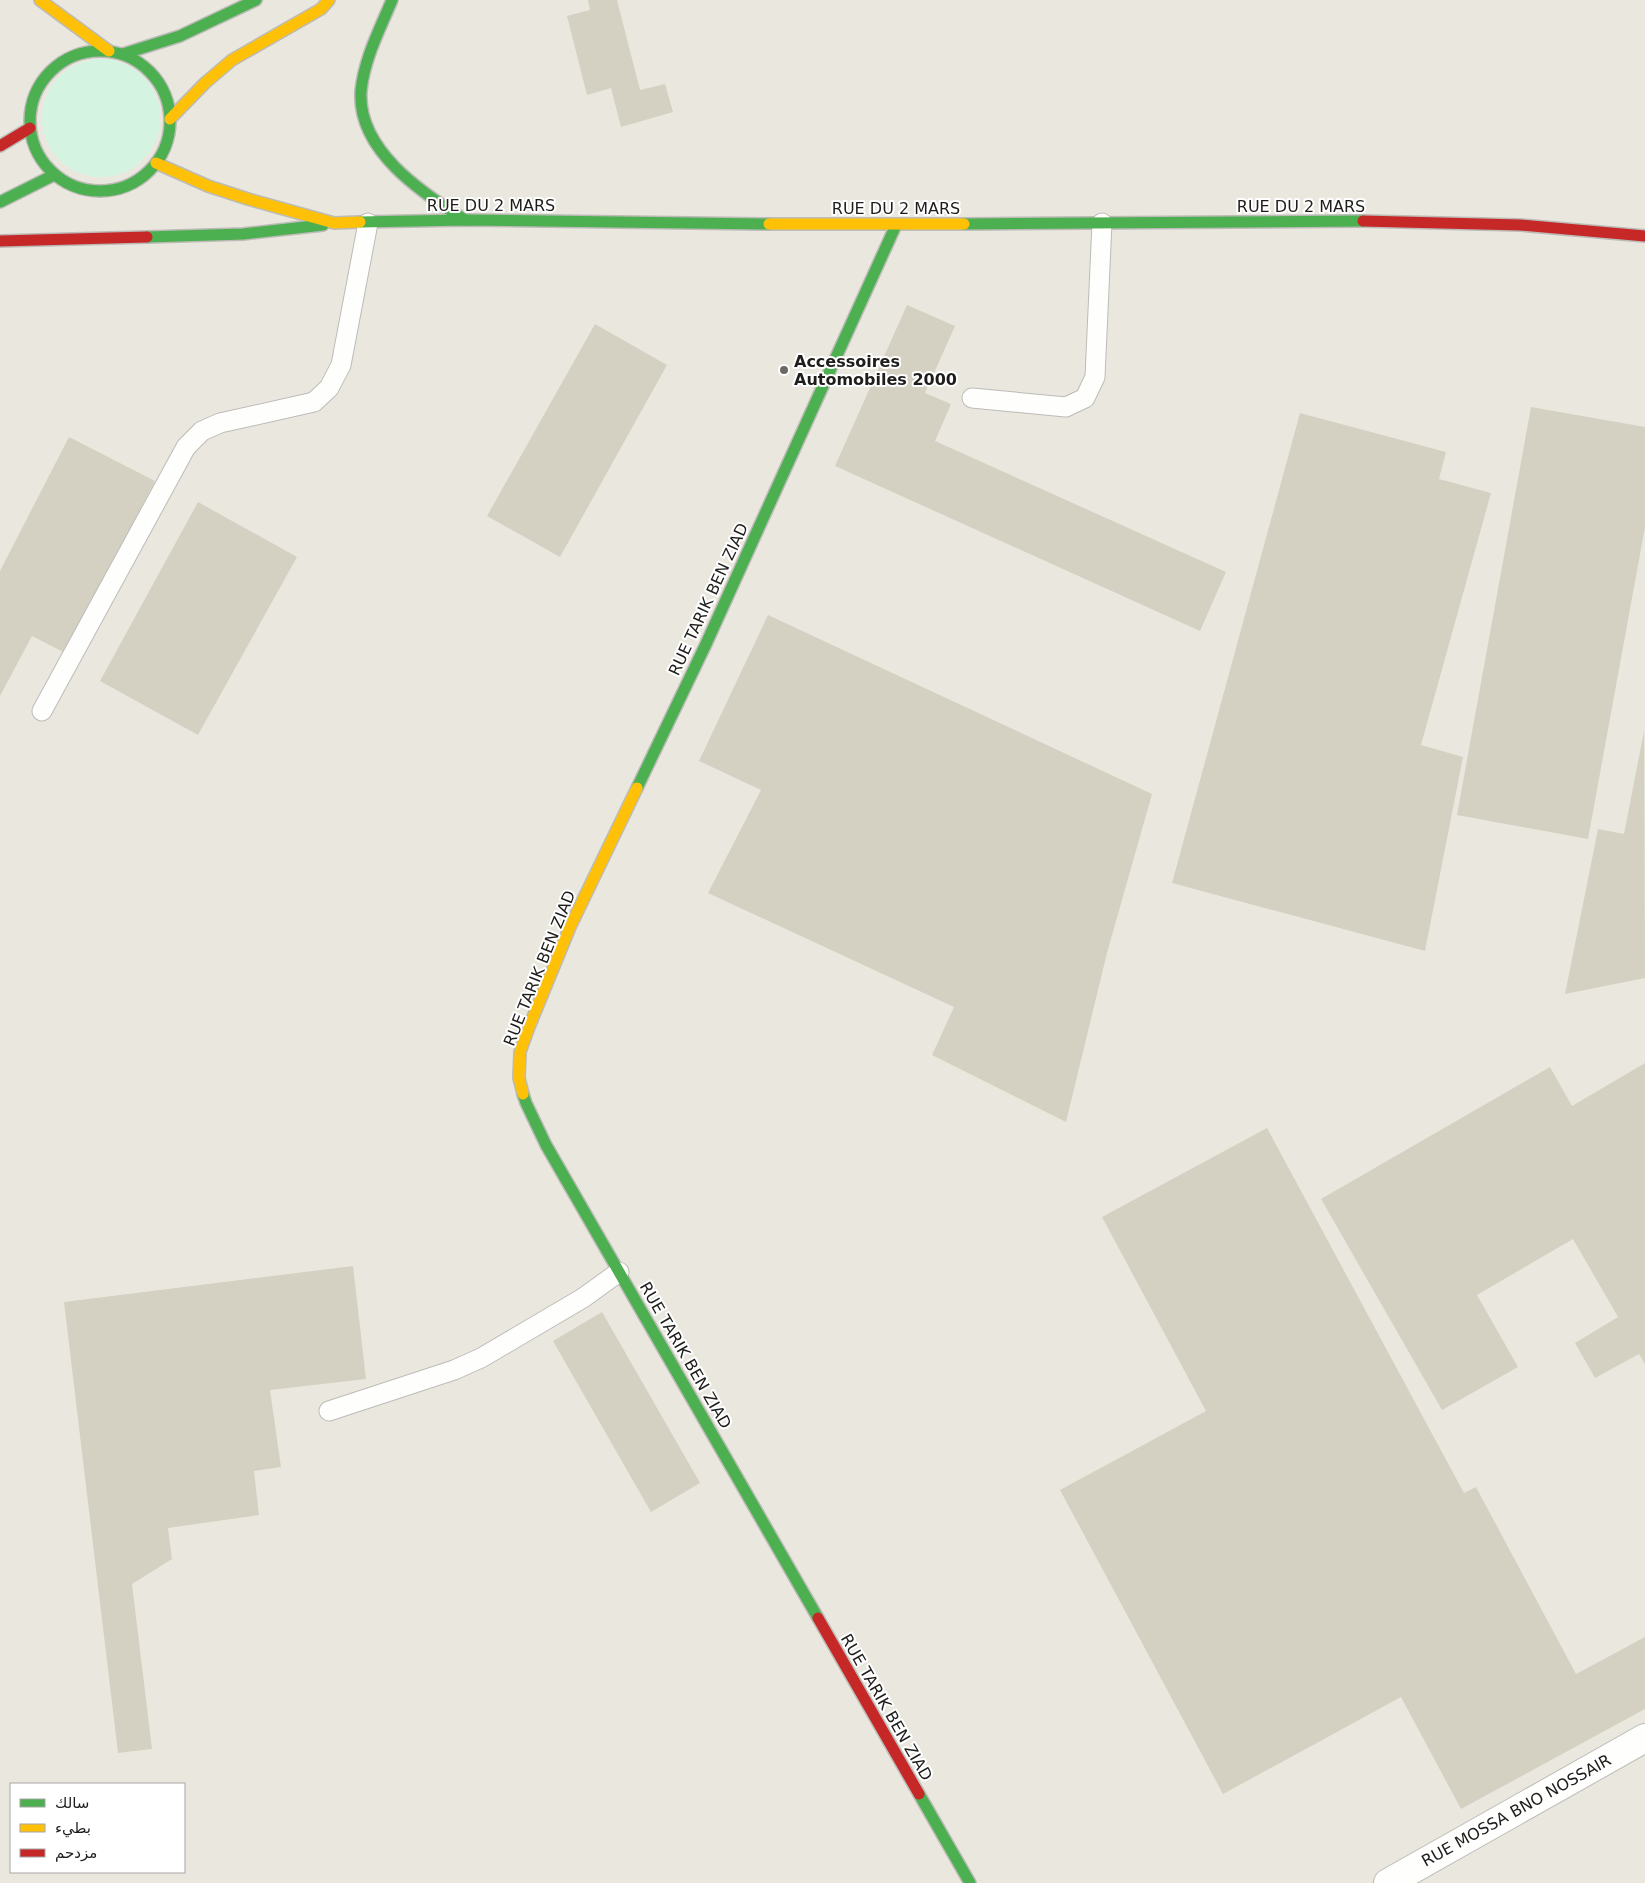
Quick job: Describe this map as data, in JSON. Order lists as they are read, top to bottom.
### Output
{
  "streets": {
    "street": ["RUE DU 2 MARS", "RUE TARIK BEN ZIAD", "RUE MOSSA BNO NOSSAIR"]
  },
  "crossings": [
    ["RUE DU 2 MARS", "RUE TARIK BEN ZIAD"]
  ],
  "places": ["Accessoires Automobiles 2000"],
  "legend": ["سالك", "بطيء", "مزدحم"]
}
